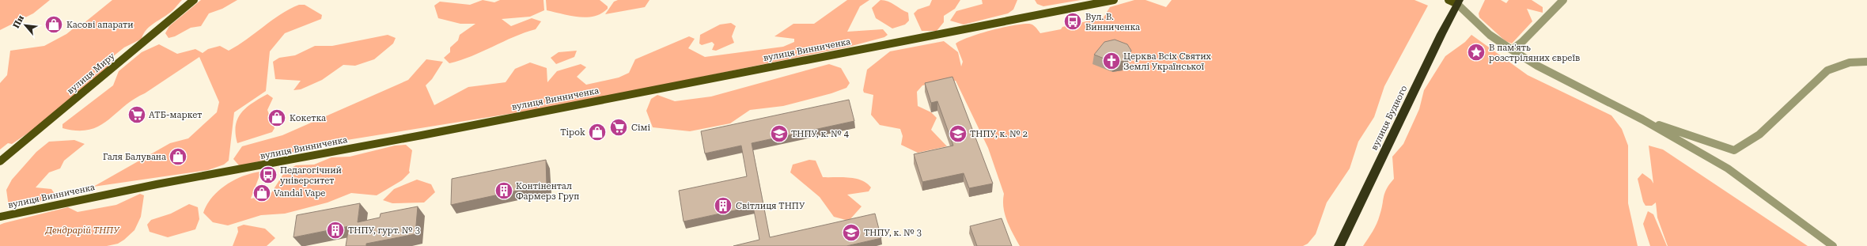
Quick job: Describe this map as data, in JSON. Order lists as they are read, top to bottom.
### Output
{
  "streets": {
    "highway": ["вулиця Будного"],
    "main road": ["вулиця Винниченка", "вулиця Миру"]
  },
  "parks": ["Дендрарій ТНПУ"],
  "places": {
    "bus stop": ["Вул. В. Винниченка", "Педагогічний університет"],
    "shop": [
      "Касові апарати",
      "Кокетка",
      "Tipok",
      "Галя Балувана",
      "Vandal Vape"
    ],
    "place": ["В пам'ять розстріляних євреїв"],
    "church": ["Церква Всіх Святих Землі Української"],
    "supermarket": ["АТБ-маркет", "Сімі"],
    "school or university": ["ТНПУ, к. № 4", "ТНПУ, к. № 2", "ТНПУ, к. № 3"],
    "building": ["Контінентал Фармерз Груп", "Світлиця ТНПУ", "ТНПУ, гурт. № 3"]
  },
  "north": "top left"
}
